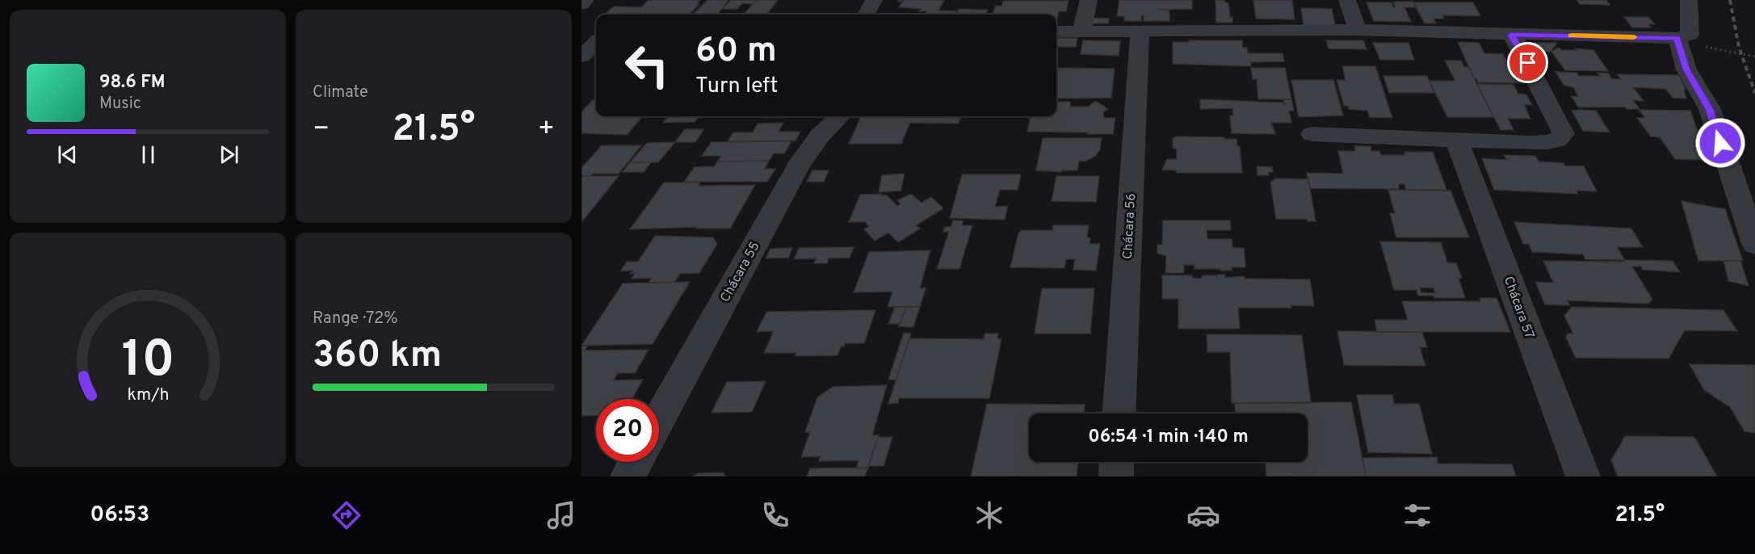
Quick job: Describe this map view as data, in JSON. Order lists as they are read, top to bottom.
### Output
{
  "streets": {
    "street": ["Chácara 56", "Chácara 55", "Chácara 57"]
  },
  "page": {
    "tile": [
      "Climate",
      ["Range · 72%", "360 km"]
    ],
    "turn": ["60 m", "Turn left"],
    "song": ["98.6 FM", "Music"],
    "heat": ["−", "21.5°", "+"],
    "limit": "20",
    "trip": "06:54 · 1 min · 140 m",
    "tabs": ["06:53", "21.5°"],
    "gauge": ["10", "km/h"]
  }
}
